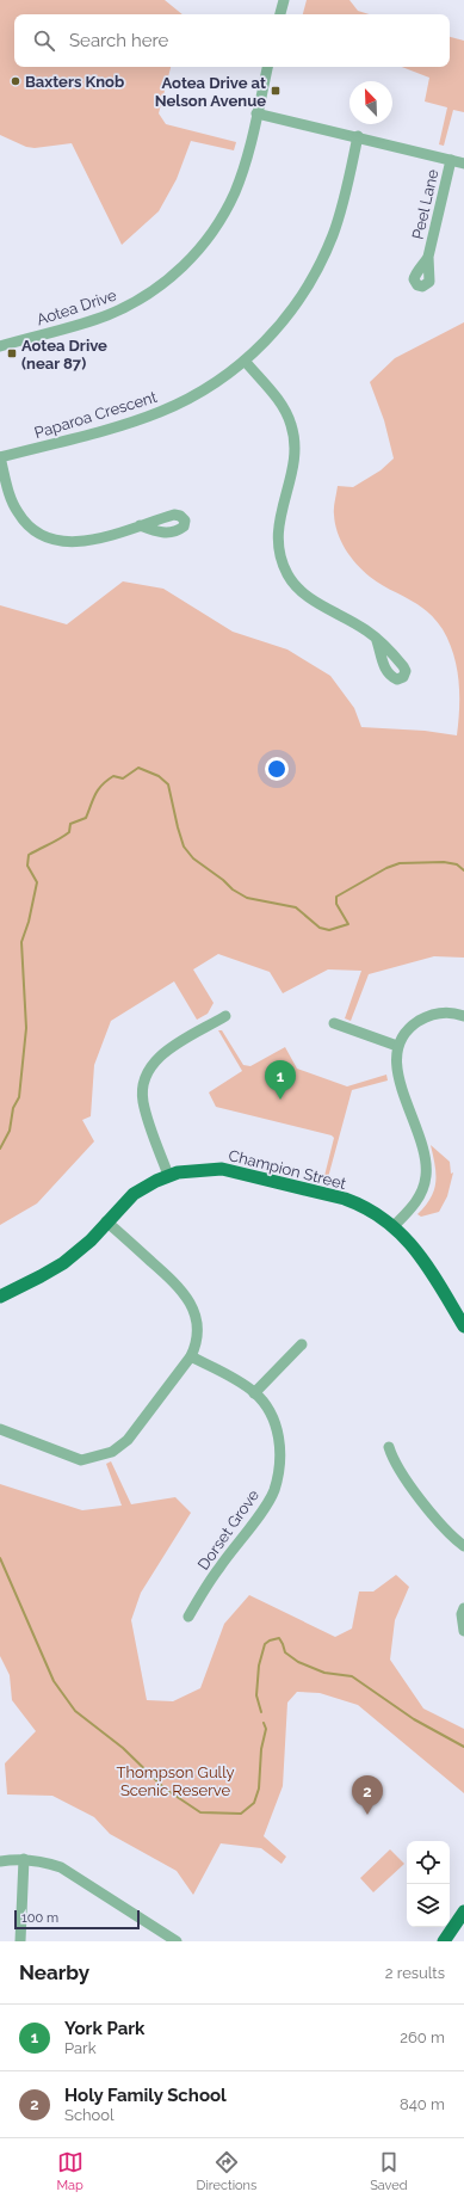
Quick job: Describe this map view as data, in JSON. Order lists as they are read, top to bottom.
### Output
{
  "streets": {
    "main road": ["Champion Street"],
    "street": [
      "Peel Lane",
      "Aotea Drive",
      "Paparoa Crescent",
      "Dorset Grove"
    ]
  },
  "parks": ["Thompson Gully Scenic Reserve"],
  "places": {
    "other": ["Baxters Knob"],
    "transit": ["Aotea Drive at Nelson Avenue", "Aotea Drive (near 87)"]
  },
  "scale_bar": "100 m",
  "north": "top left",
  "page": {
    "search": "Search here",
    "pins": ["1", "2"],
    "scale": "100 m",
    "heading": ["Nearby", "2 results"],
    "list": [
      {
        "mark": "1",
        "name": "York Park",
        "note": "Park",
        "value": "260 m"
      },
      {
        "mark": "2",
        "name": "Holy Family School",
        "note": "School",
        "value": "840 m"
      }
    ],
    "nav": ["Map", "Directions", "Saved"]
  }
}
